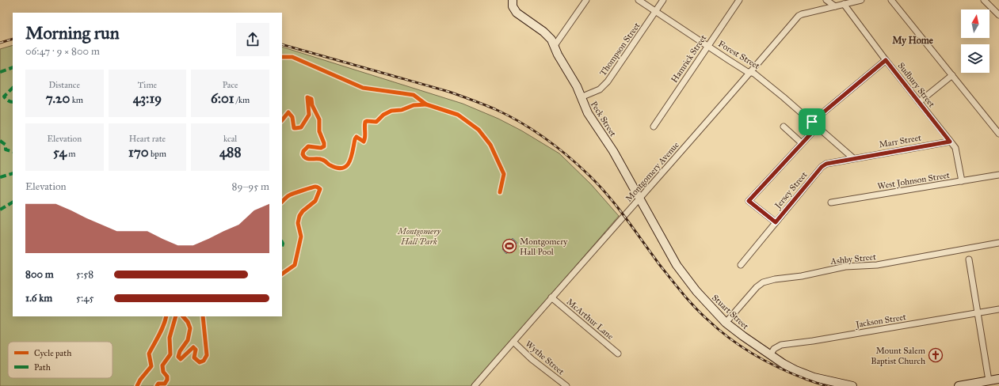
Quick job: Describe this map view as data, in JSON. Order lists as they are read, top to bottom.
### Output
{
  "streets": {
    "street": [
      "Thompson Street",
      "Forest Street",
      "Hamrick Street",
      "Sudbury Street",
      "Peck Street",
      "Marr Street",
      "Montgomery Avenue",
      "West Johnson Street",
      "Jersey Street",
      "Ashby Street",
      "Stuart Street",
      "McArthur Lane",
      "Jackson Street",
      "Wythe Street"
    ]
  },
  "crossings": [
    ["Thompson Street", "Forest Street"],
    ["Thompson Street", "Peck Street"],
    ["Forest Street", "Hamrick Street"],
    ["Forest Street", "Marr Street"],
    ["Forest Street", "Montgomery Avenue"],
    ["Forest Street", "Jersey Street"],
    ["Sudbury Street", "Marr Street"],
    ["Sudbury Street", "Montgomery Avenue"],
    ["Sudbury Street", "West Johnson Street"],
    ["Peck Street", "Montgomery Avenue"],
    ["Peck Street", "Stuart Street"],
    ["Marr Street", "Jersey Street"],
    ["Montgomery Avenue", "Stuart Street"],
    ["Montgomery Avenue", "McArthur Lane"],
    ["Montgomery Avenue", "Wythe Street"],
    ["Ashby Street", "Stuart Street"],
    ["Stuart Street", "Jackson Street"]
  ],
  "districts": ["My Home"],
  "parks": ["Montgomery Hall Park"],
  "places": {
    "sports": ["Montgomery Hall Pool"],
    "church": ["Mount Salem Baptist Church"]
  },
  "legend": ["Cycle path", "Path"],
  "north": "top",
  "page": {
    "heading": ["Morning run", "06:47 · 9 × 800 m"],
    "stats": [
      ["Distance", "7.20 km"],
      ["Time", "43:19"],
      ["Pace", "6:01 /km"],
      ["Elevation", "54 m"],
      ["Heart rate", "170 bpm"],
      ["kcal", "488"]
    ],
    "chart": ["Elevation", "89–95 m"],
    "list": [
      {
        "name": "800 m",
        "note": "5:58"
      },
      {
        "name": "1.6 km",
        "note": "5:45"
      }
    ]
  }
}
